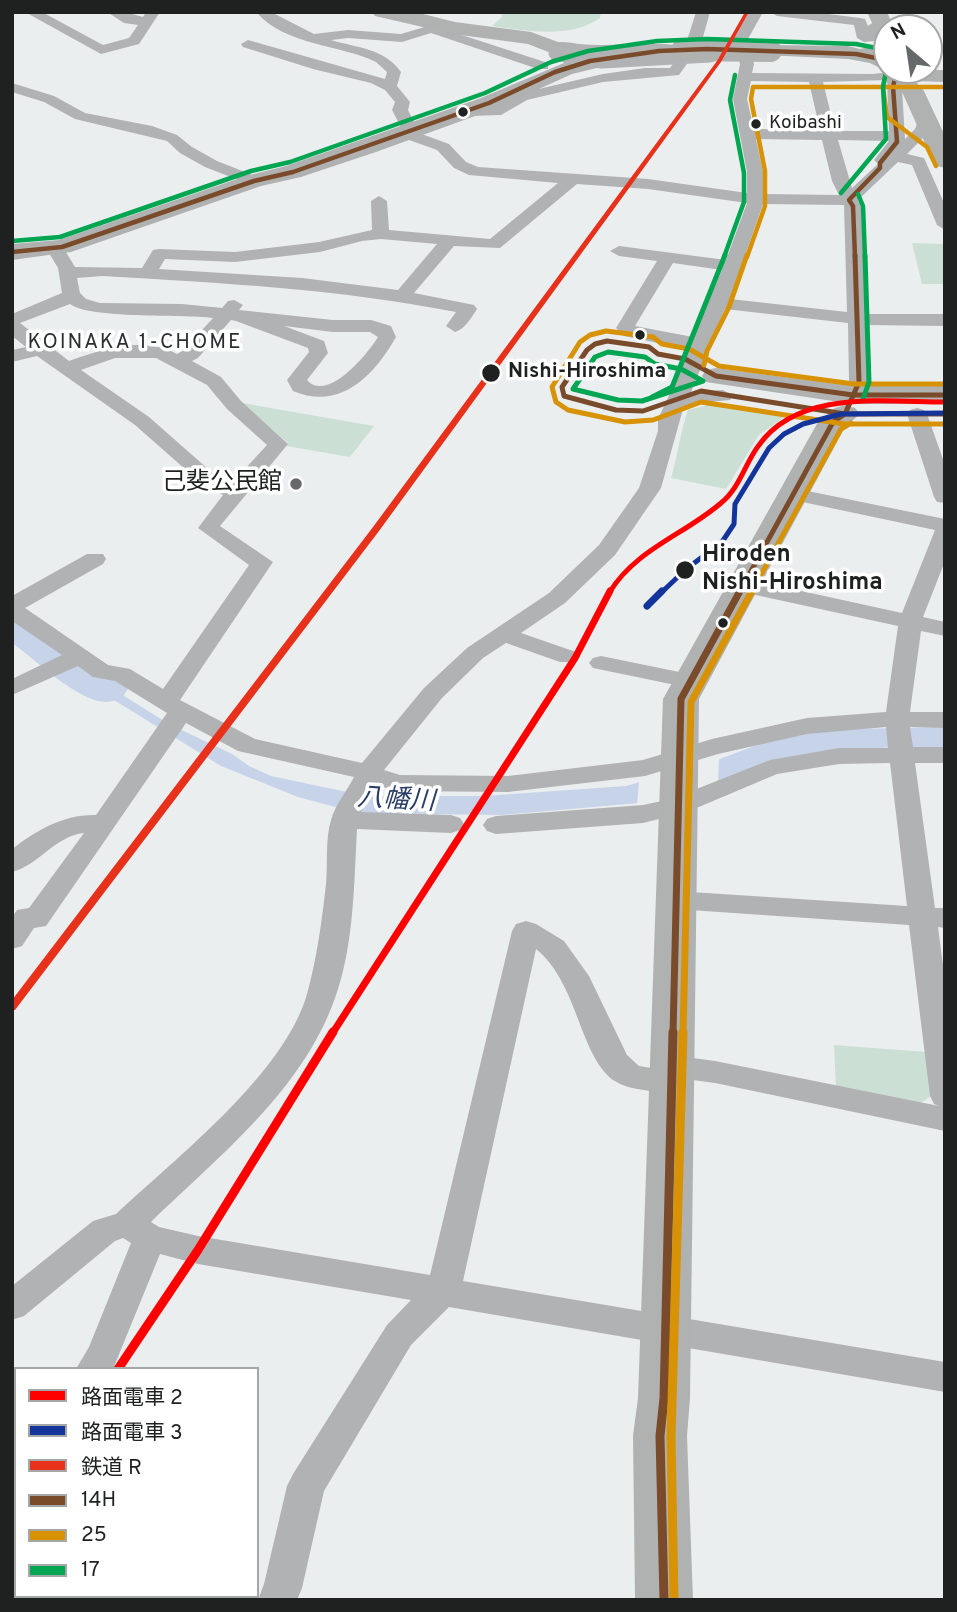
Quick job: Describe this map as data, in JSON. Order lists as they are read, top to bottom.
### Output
{
  "districts": ["KOINAKA 1-CHOME"],
  "water": ["八幡川"],
  "places": [
    "Koibashi",
    "Nishi-Hiroshima",
    "己斐公民館",
    "Hiroden Nishi-Hiroshima"
  ],
  "lines": [
    "rail line R",
    "transit line 17",
    "transit line 14H",
    "transit line 25",
    "tram line 2",
    "tram line 3"
  ],
  "legend": [
    "路面電車 2",
    "路面電車 3",
    "鉄道 R",
    "14H",
    "25",
    "17"
  ],
  "north": "top left"
}
